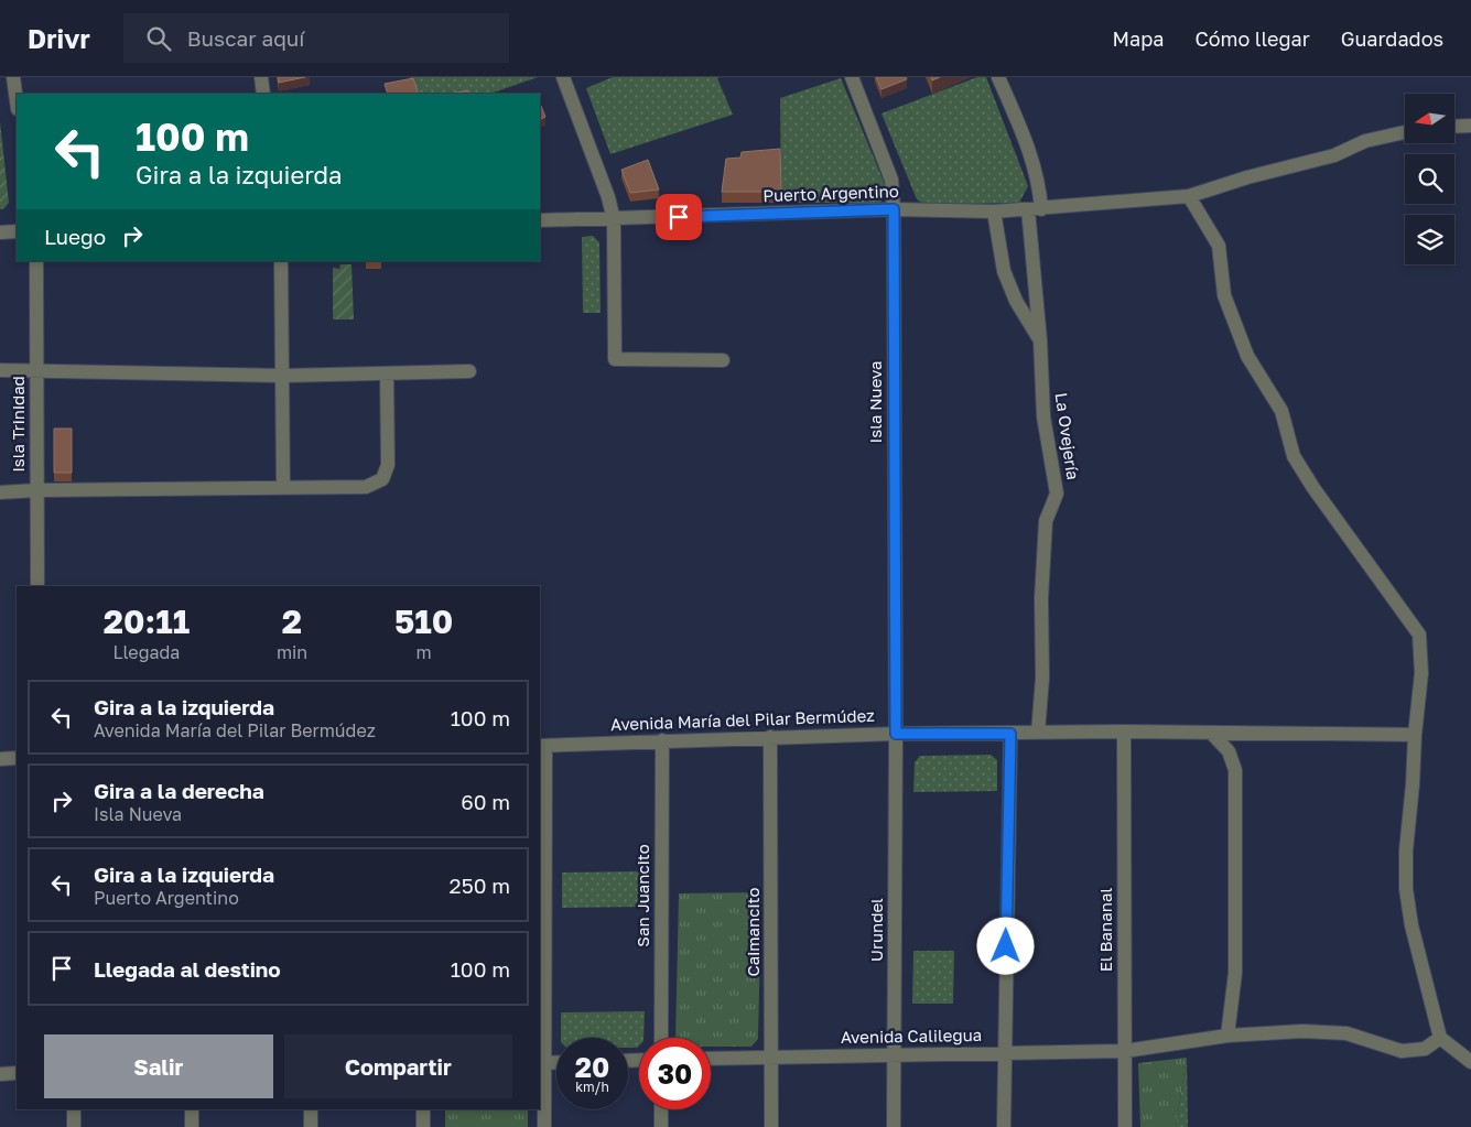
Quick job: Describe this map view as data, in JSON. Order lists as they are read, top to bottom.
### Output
{
  "streets": {
    "street": [
      "Puerto Argentino",
      "Isla Nueva",
      "Isla Trinidad",
      "La Ovejería",
      "Avenida María del Pilar Bermúdez",
      "San Juancito",
      "Urundel",
      "El Bananal",
      "Caimancito",
      "Avenida Calilegua"
    ]
  },
  "crossings": [
    ["Puerto Argentino", "Isla Nueva"],
    ["Puerto Argentino", "La Ovejería"],
    ["Isla Nueva", "Avenida María del Pilar Bermúdez"],
    ["Isla Nueva", "Urundel"],
    ["La Ovejería", "Avenida María del Pilar Bermúdez"],
    ["Avenida María del Pilar Bermúdez", "San Juancito"],
    ["Avenida María del Pilar Bermúdez", "Urundel"],
    ["Avenida María del Pilar Bermúdez", "El Bananal"],
    ["Avenida María del Pilar Bermúdez", "Caimancito"],
    ["Urundel", "Avenida Calilegua"],
    ["El Bananal", "Avenida Calilegua"],
    ["Caimancito", "Avenida Calilegua"]
  ],
  "north": "left",
  "page": {
    "header": "Drivr",
    "search": "Buscar aquí",
    "nav": ["Mapa", "Cómo llegar", "Guardados"],
    "turn": ["100 m", "Gira a la izquierda"],
    "then": "Luego",
    "eta": [
      "20:11",
      "Llegada",
      "2",
      "min",
      "510",
      "m"
    ],
    "list": [
      {
        "name": "Gira a la izquierda",
        "note": "Avenida María del Pilar Bermúdez",
        "value": "100 m"
      },
      {
        "name": "Gira a la derecha",
        "note": "Isla Nueva",
        "value": "60 m"
      },
      {
        "name": "Gira a la izquierda",
        "note": "Puerto Argentino",
        "value": "250 m"
      },
      {
        "name": "Llegada al destino",
        "value": "100 m"
      }
    ],
    "buttons": ["Salir", "Compartir"],
    "speed": "20 km/h",
    "limit": "30"
  }
}
